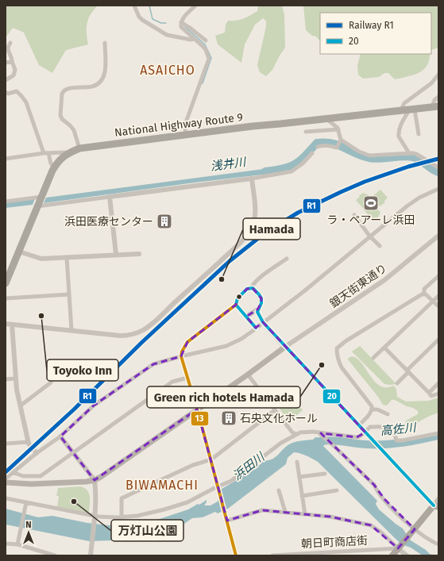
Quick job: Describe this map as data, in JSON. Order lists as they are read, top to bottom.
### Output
{
  "streets": {
    "highway": ["National Highway Route 9"],
    "street": ["銀天街東通り", "朝日町商店街"]
  },
  "districts": ["ASAICHO", "BIWAMACHI"],
  "water": ["浅井川", "高佐川", "浜田川"],
  "places": {
    "sports": ["ラ・ペアーレ浜田"],
    "building": ["浜田医療センター", "石央文化ホール"],
    "other": [
      "Hamada",
      "Toyoko Inn",
      "Green rich hotels Hamada",
      "万灯山公園"
    ]
  },
  "lines": ["rail line R1", "transit line 20", "transit line 13"],
  "legend": ["Railway R1", "20"],
  "north": "top"
}
